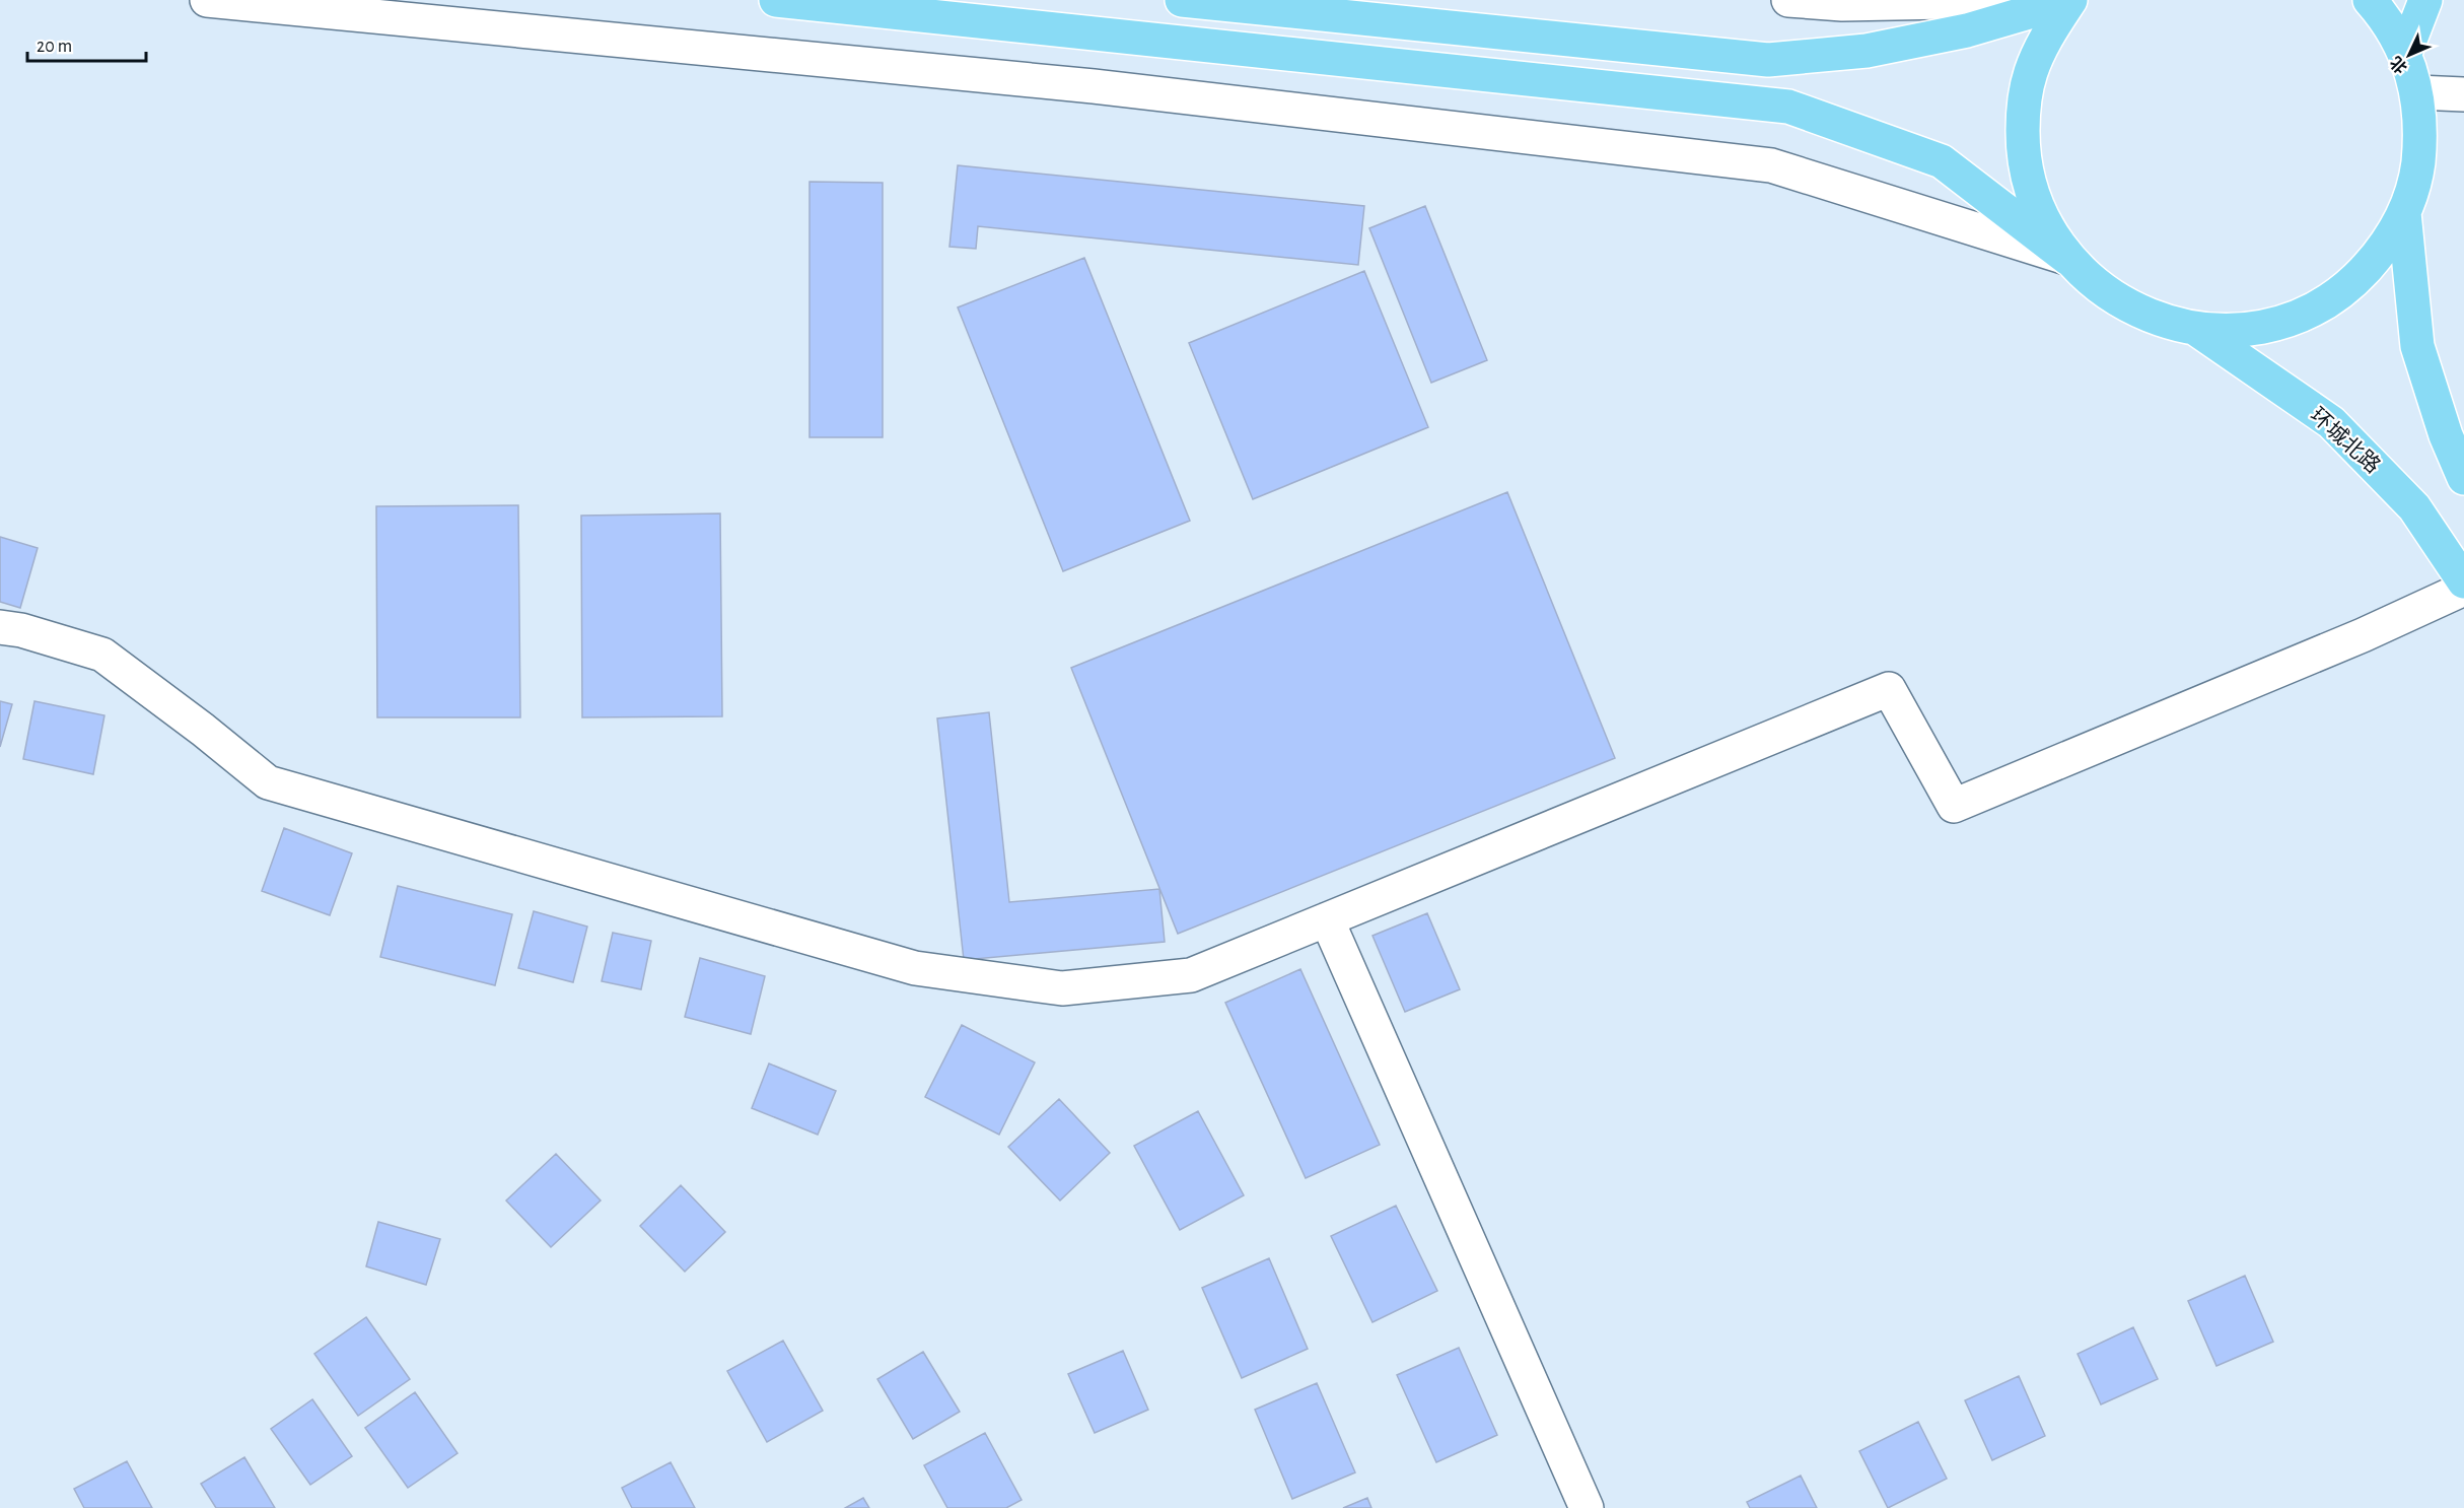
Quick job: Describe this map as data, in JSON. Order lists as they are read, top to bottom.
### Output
{
  "streets": {
    "main road": ["环城北路"]
  },
  "scale_bar": "20 m",
  "north": "bottom left"
}
